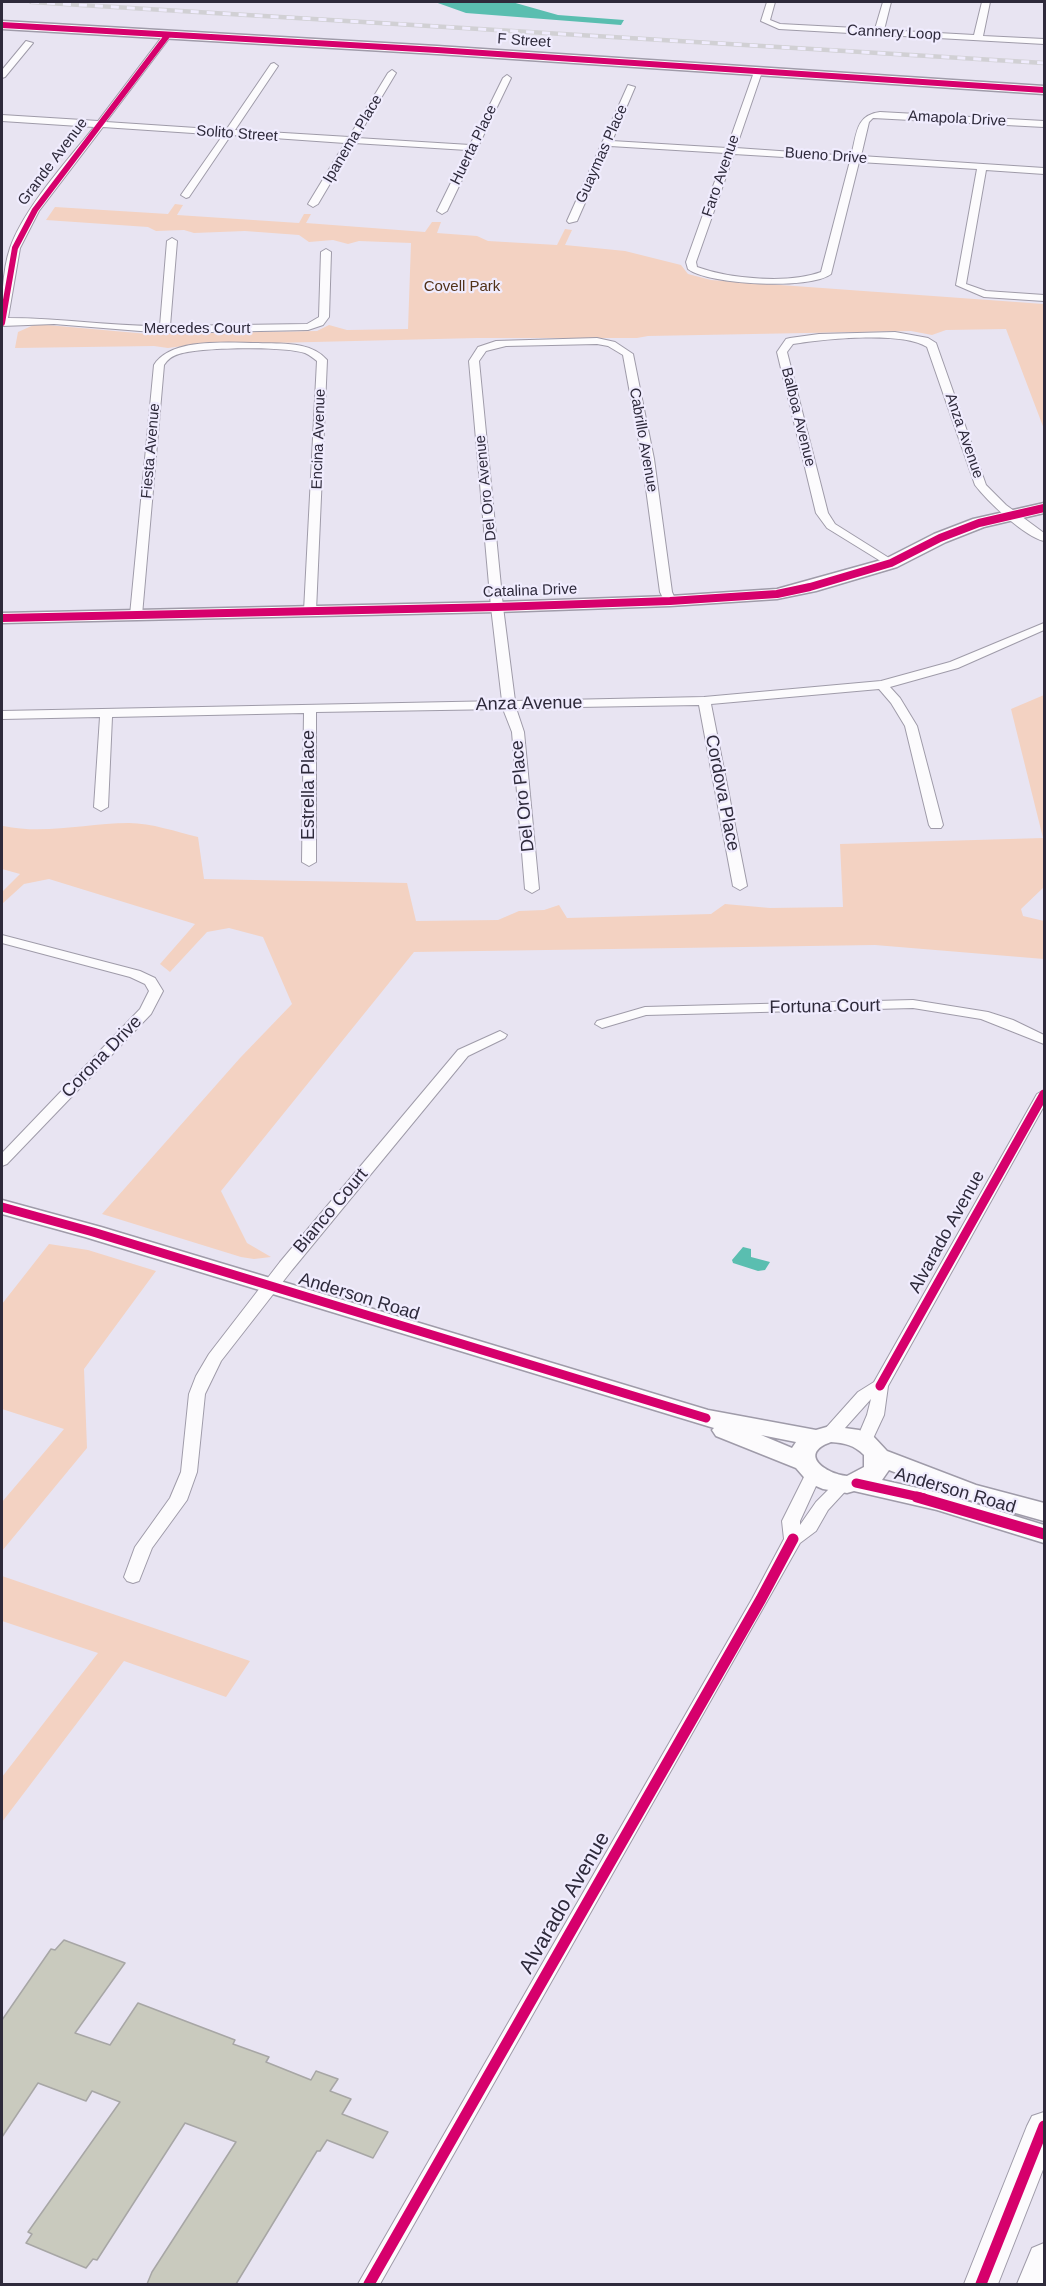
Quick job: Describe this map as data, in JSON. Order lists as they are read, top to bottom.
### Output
{
  "streets": {
    "street": [
      "Cannery Loop",
      "F Street",
      "Amapola Drive",
      "Solito Street",
      "Ipanema Place",
      "Huerta Place",
      "Guaymas Place",
      "Bueno Drive",
      "Grande Avenue",
      "Faro Avenue",
      "Mercedes Court",
      "Balboa Avenue",
      "Anza Avenue",
      "Encina Avenue",
      "Cabrillo Avenue",
      "Fiesta Avenue",
      "Del Oro Avenue",
      "Catalina Drive",
      "Estrella Place",
      "Cordova Place",
      "Del Oro Place",
      "Fortuna Court",
      "Corona Drive",
      "Bianco Court",
      "Alvarado Avenue",
      "Anderson Road"
    ]
  },
  "crossings": [
    ["F Street", "Grande Avenue"],
    ["F Street", "Faro Avenue"],
    ["Amapola Drive", "Bueno Drive"],
    ["Amapola Drive", "Faro Avenue"],
    ["Solito Street", "Ipanema Place"],
    ["Solito Street", "Huerta Place"],
    ["Solito Street", "Grande Avenue"],
    ["Guaymas Place", "Bueno Drive"],
    ["Bueno Drive", "Faro Avenue"],
    ["Grande Avenue", "Mercedes Court"],
    ["Balboa Avenue", "Anza Avenue"],
    ["Balboa Avenue", "Catalina Drive"],
    ["Anza Avenue", "Del Oro Avenue"],
    ["Anza Avenue", "Catalina Drive"],
    ["Anza Avenue", "Estrella Place"],
    ["Anza Avenue", "Cordova Place"],
    ["Anza Avenue", "Del Oro Place"],
    ["Encina Avenue", "Fiesta Avenue"],
    ["Encina Avenue", "Catalina Drive"],
    ["Cabrillo Avenue", "Del Oro Avenue"],
    ["Cabrillo Avenue", "Catalina Drive"],
    ["Fiesta Avenue", "Catalina Drive"],
    ["Del Oro Avenue", "Catalina Drive"],
    ["Del Oro Avenue", "Del Oro Place"],
    ["Bianco Court", "Anderson Road"],
    ["Alvarado Avenue", "Anderson Road"]
  ],
  "parks": ["Covell Park"]
}
